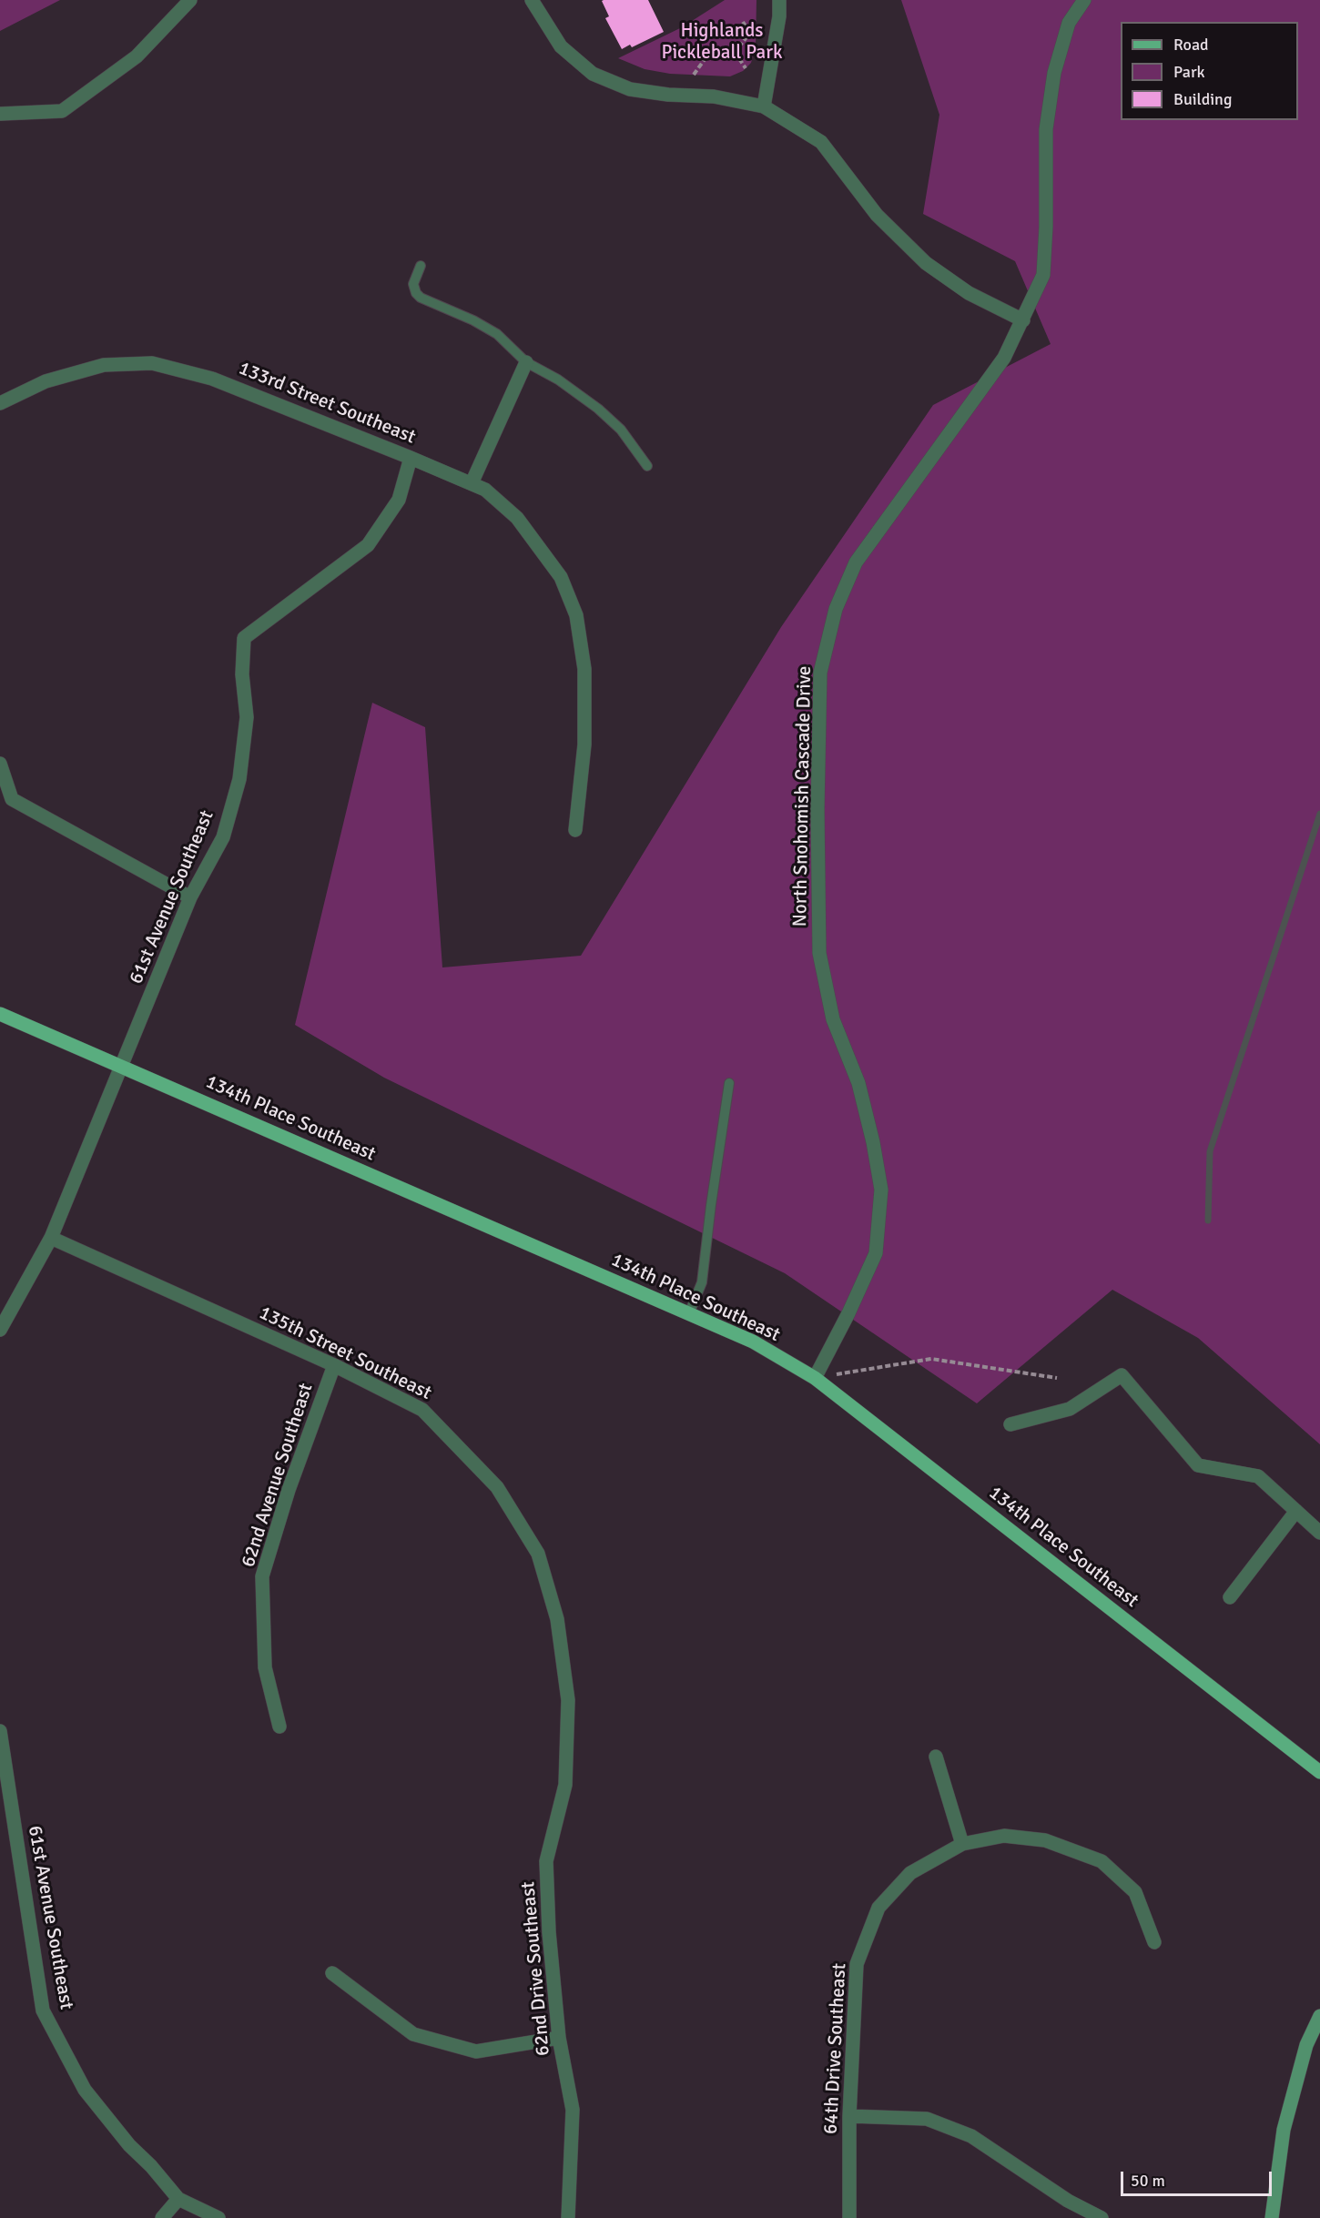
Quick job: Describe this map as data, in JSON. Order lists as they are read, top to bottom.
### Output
{
  "streets": {
    "main road": ["134th Place Southeast"],
    "street": [
      "133rd Street Southeast",
      "North Snohomish Cascade Drive",
      "61st Avenue Southeast",
      "135th Street Southeast",
      "62nd Avenue Southeast",
      "62nd Drive Southeast",
      "64th Drive Southeast"
    ]
  },
  "crossings": [
    ["133rd Street Southeast", "61st Avenue Southeast"],
    ["North Snohomish Cascade Drive", "134th Place Southeast"],
    ["61st Avenue Southeast", "134th Place Southeast"],
    ["61st Avenue Southeast", "135th Street Southeast"],
    ["135th Street Southeast", "62nd Avenue Southeast"],
    ["135th Street Southeast", "62nd Drive Southeast"]
  ],
  "parks": ["Highlands Pickleball Park"],
  "legend": ["Road", "Park", "Building"],
  "scale_bar": "50 m"
}
